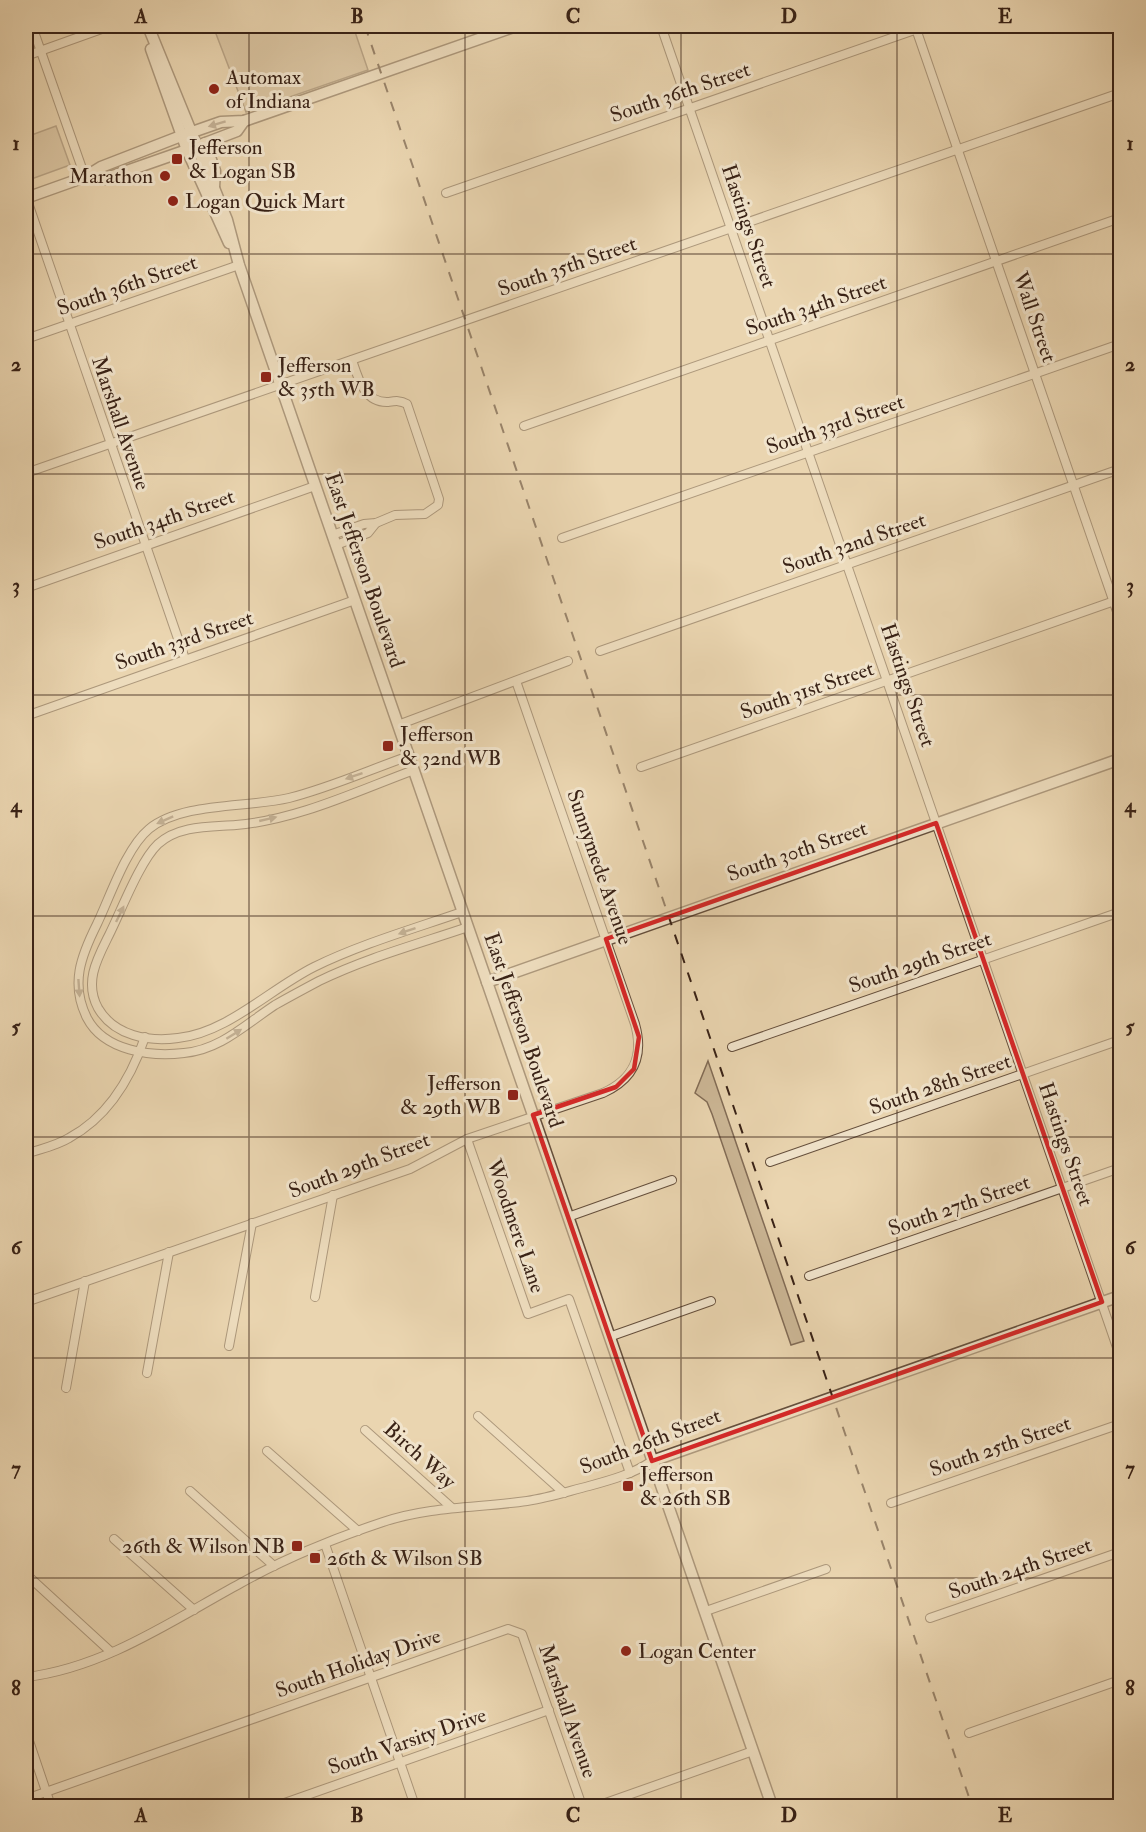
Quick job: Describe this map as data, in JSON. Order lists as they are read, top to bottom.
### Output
{
  "streets": {
    "street": [
      "South 36th Street",
      "Hastings Street",
      "South 35th Street",
      "South 34th Street",
      "Wall Street",
      "Marshall Avenue",
      "South 33rd Street",
      "South 32nd Street",
      "East Jefferson Boulevard",
      "South 31st Street",
      "South 30th Street",
      "Sunnymede Avenue",
      "South 29th Street",
      "South 28th Street",
      "South 27th Street",
      "Woodmere Lane",
      "South 26th Street",
      "South 25th Street",
      "Birch Way",
      "South 24th Street",
      "South Holiday Drive",
      "South Varsity Drive"
    ]
  },
  "crossings": [
    ["South 36th Street", "Hastings Street"],
    ["South 36th Street", "Wall Street"],
    ["South 36th Street", "Marshall Avenue"],
    ["South 36th Street", "East Jefferson Boulevard"],
    ["Hastings Street", "South 35th Street"],
    ["Hastings Street", "South 34th Street"],
    ["Hastings Street", "South 33rd Street"],
    ["Hastings Street", "South 32nd Street"],
    ["Hastings Street", "South 31st Street"],
    ["Hastings Street", "South 30th Street"],
    ["Hastings Street", "South 29th Street"],
    ["Hastings Street", "South 28th Street"],
    ["Hastings Street", "South 27th Street"],
    ["Hastings Street", "South 26th Street"],
    ["South 35th Street", "Wall Street"],
    ["South 35th Street", "Marshall Avenue"],
    ["South 35th Street", "East Jefferson Boulevard"],
    ["South 34th Street", "Wall Street"],
    ["South 34th Street", "Marshall Avenue"],
    ["South 34th Street", "East Jefferson Boulevard"],
    ["Wall Street", "South 33rd Street"],
    ["Wall Street", "South 32nd Street"],
    ["Wall Street", "South 31st Street"],
    ["Marshall Avenue", "South 33rd Street"],
    ["Marshall Avenue", "South Holiday Drive"],
    ["Marshall Avenue", "South Varsity Drive"],
    ["South 33rd Street", "East Jefferson Boulevard"],
    ["East Jefferson Boulevard", "South 30th Street"],
    ["East Jefferson Boulevard", "South 29th Street"],
    ["East Jefferson Boulevard", "South 26th Street"],
    ["South 30th Street", "Sunnymede Avenue"],
    ["Sunnymede Avenue", "South 29th Street"],
    ["South 29th Street", "Woodmere Lane"],
    ["Woodmere Lane", "South 26th Street"],
    ["South 26th Street", "Birch Way"]
  ],
  "places": {
    "other": [
      "Automax of Indiana",
      "Marathon",
      "Logan Quick Mart",
      "Logan Center"
    ],
    "transit": [
      "Jefferson & Logan SB",
      "Jefferson & 35th WB",
      "Jefferson & 32nd WB",
      "Jefferson & 29th WB",
      "Jefferson & 26th SB",
      "26th & Wilson NB",
      "26th & Wilson SB"
    ]
  },
  "grid": {
    "columns": [
      "A",
      "B",
      "C",
      "D",
      "E"
    ],
    "rows": [
      "1",
      "2",
      "3",
      "4",
      "5",
      "6",
      "7",
      "8"
    ]
  }
}
